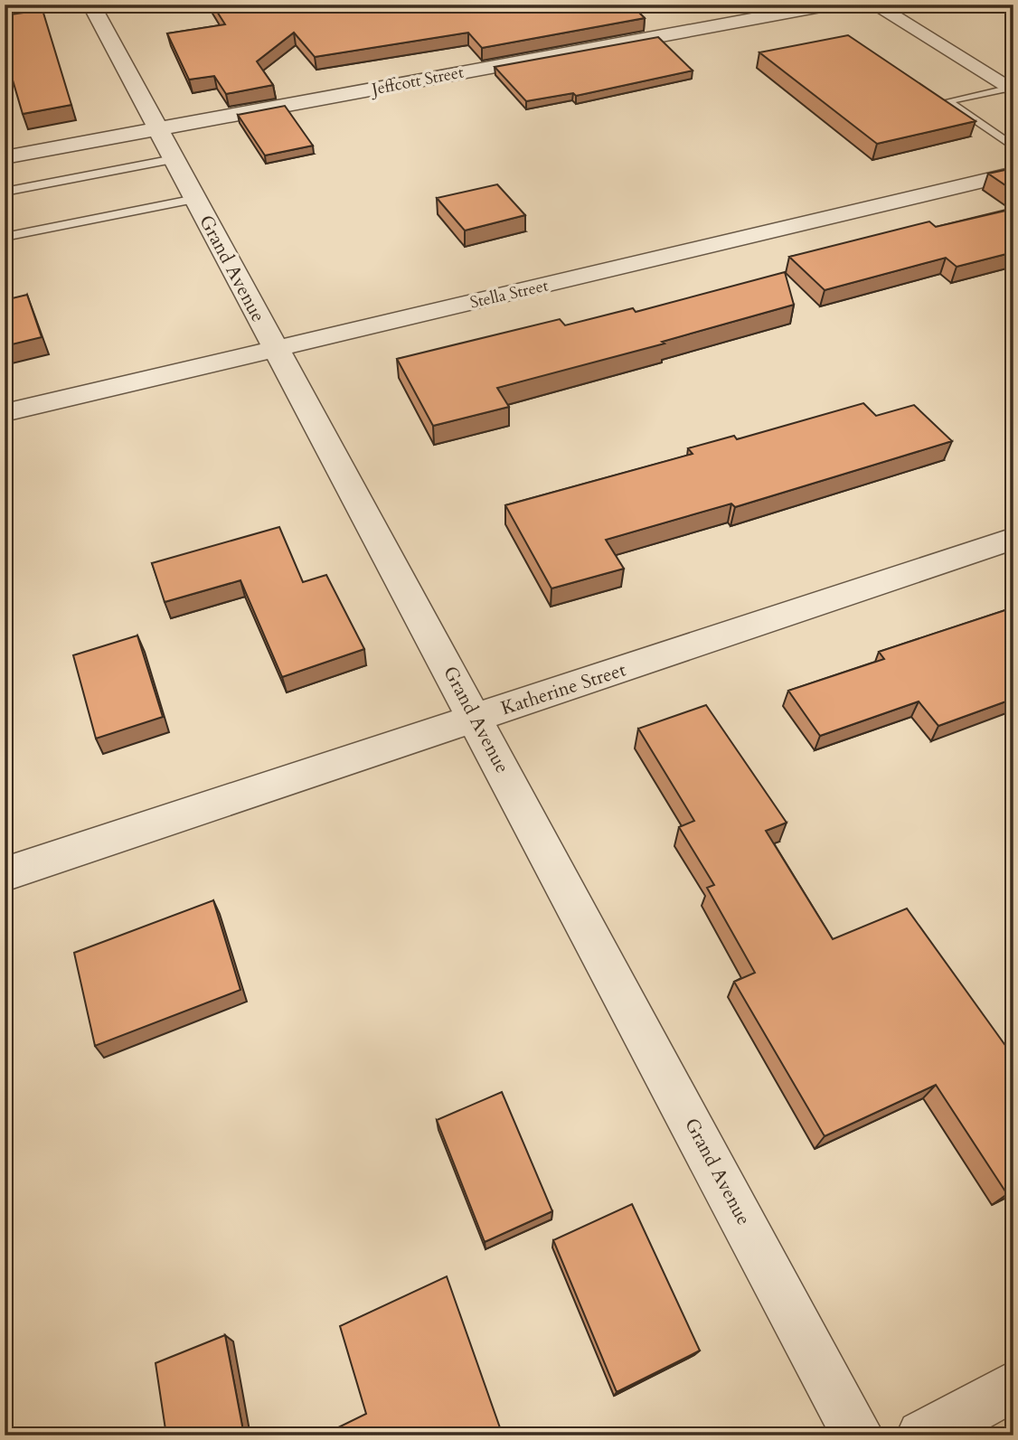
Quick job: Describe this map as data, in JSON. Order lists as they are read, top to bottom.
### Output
{
  "streets": {
    "street": [
      "Jeffcott Street",
      "Grand Avenue",
      "Stella Street",
      "Katherine Street"
    ]
  },
  "crossings": [
    ["Jeffcott Street", "Grand Avenue"],
    ["Grand Avenue", "Stella Street"],
    ["Grand Avenue", "Katherine Street"]
  ]
}
